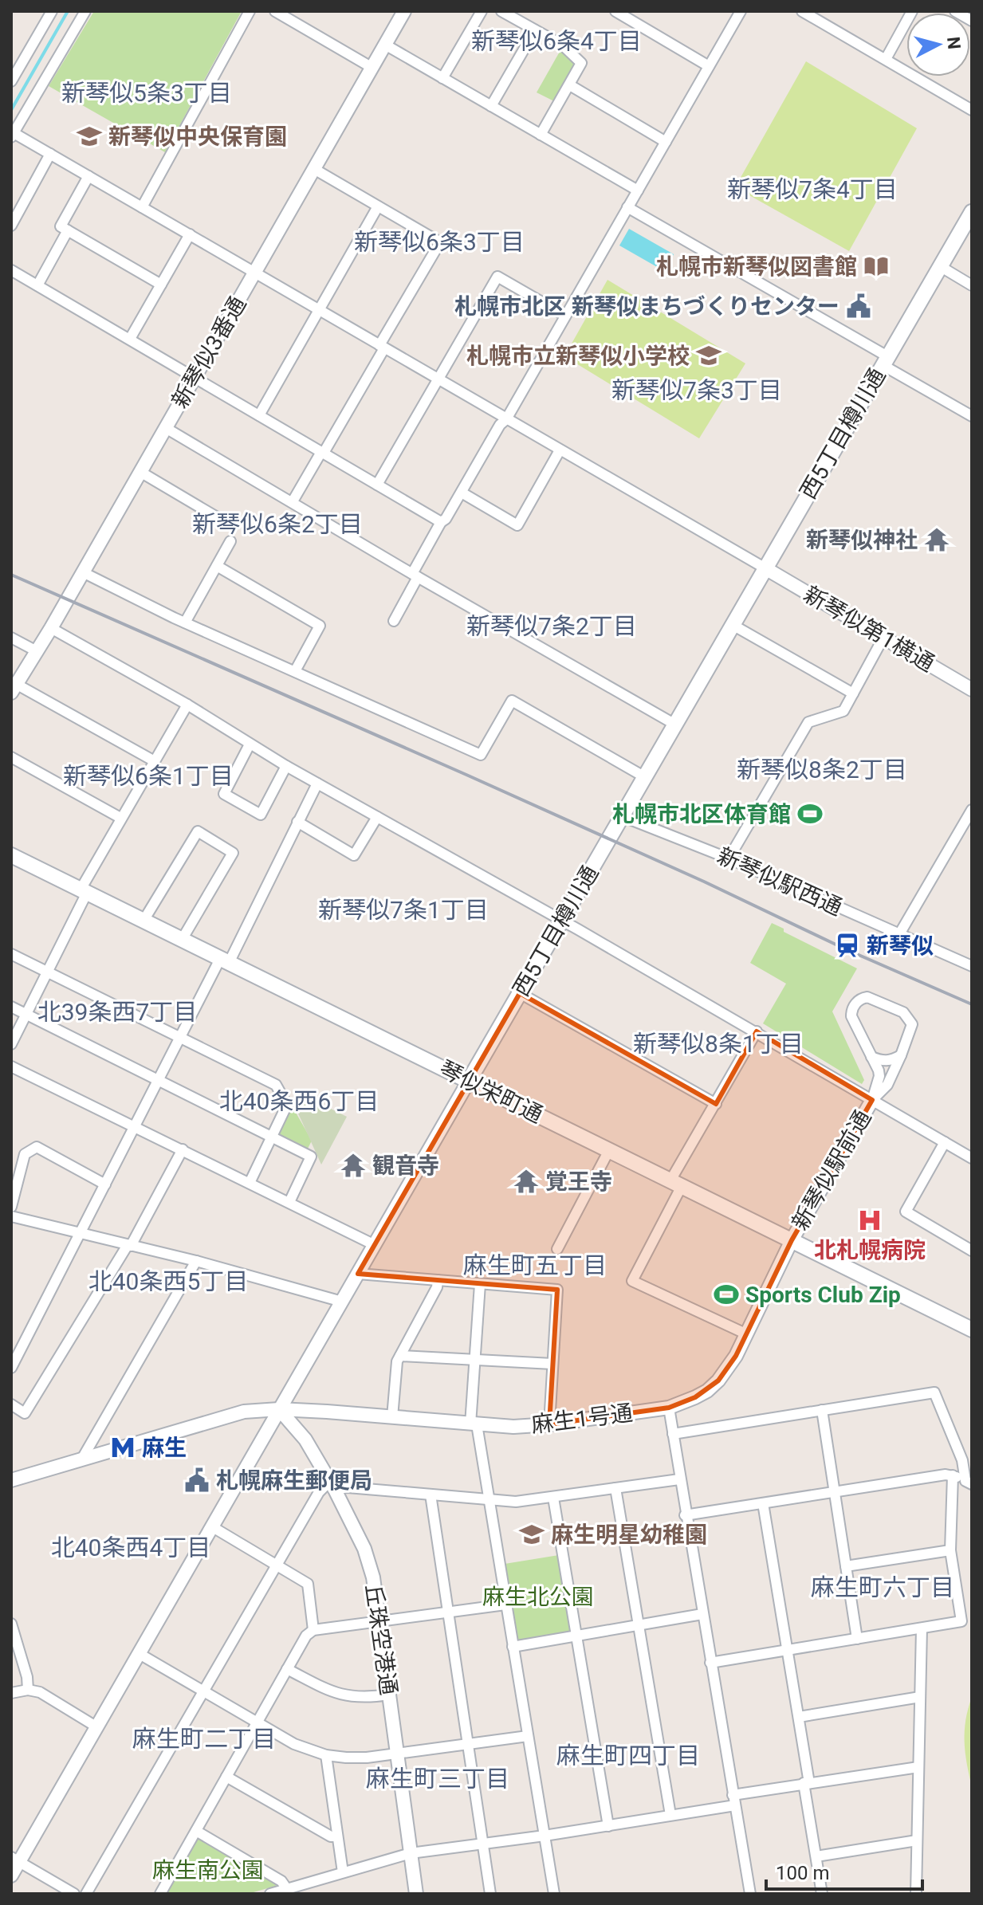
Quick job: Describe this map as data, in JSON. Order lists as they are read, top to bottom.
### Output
{
  "streets": {
    "main road": ["西5丁目樽川通", "琴似栄町通"],
    "street": [
      "新琴似3番通",
      "新琴似第1横通",
      "新琴似駅西通",
      "新琴似駅前通",
      "麻生1号通",
      "丘珠空港通"
    ]
  },
  "crossings": [
    ["西5丁目樽川通", "新琴似第1横通"],
    ["西5丁目樽川通", "新琴似駅西通"],
    ["西5丁目樽川通", "琴似栄町通"],
    ["西5丁目樽川通", "麻生1号通"],
    ["西5丁目樽川通", "丘珠空港通"],
    ["琴似栄町通", "新琴似駅前通"],
    ["琴似栄町通", "麻生1号通"],
    ["新琴似駅前通", "麻生1号通"],
    ["麻生1号通", "丘珠空港通"]
  ],
  "districts": [
    "新琴似6条4丁目",
    "新琴似5条3丁目",
    "新琴似7条4丁目",
    "新琴似6条3丁目",
    "新琴似7条3丁目",
    "新琴似6条2丁目",
    "新琴似7条2丁目",
    "新琴似8条2丁目",
    "新琴似6条1丁目",
    "新琴似7条1丁目",
    "北39条西7丁目",
    "新琴似8条1丁目",
    "北40条西6丁目",
    "麻生町五丁目",
    "北40条西5丁目",
    "北40条西4丁目",
    "麻生町六丁目",
    "麻生町二丁目",
    "麻生町四丁目",
    "麻生町三丁目"
  ],
  "parks": ["麻生北公園", "麻生南公園"],
  "places": {
    "school or university": ["新琴似中央保育園", "札幌市立新琴似小学校", "麻生明星幼稚園"],
    "library": ["札幌市新琴似図書館"],
    "public building": ["札幌市北区 新琴似まちづくりセンター", "札幌麻生郵便局"],
    "temple": ["新琴似神社", "観音寺", "覚王寺"],
    "sports": ["札幌市北区体育館", "Sports Club Zip"],
    "station": ["新琴似"],
    "hospital": ["北札幌病院"],
    "metro station": ["麻生"]
  },
  "scale_bar": "100 m",
  "north": "right"
}
